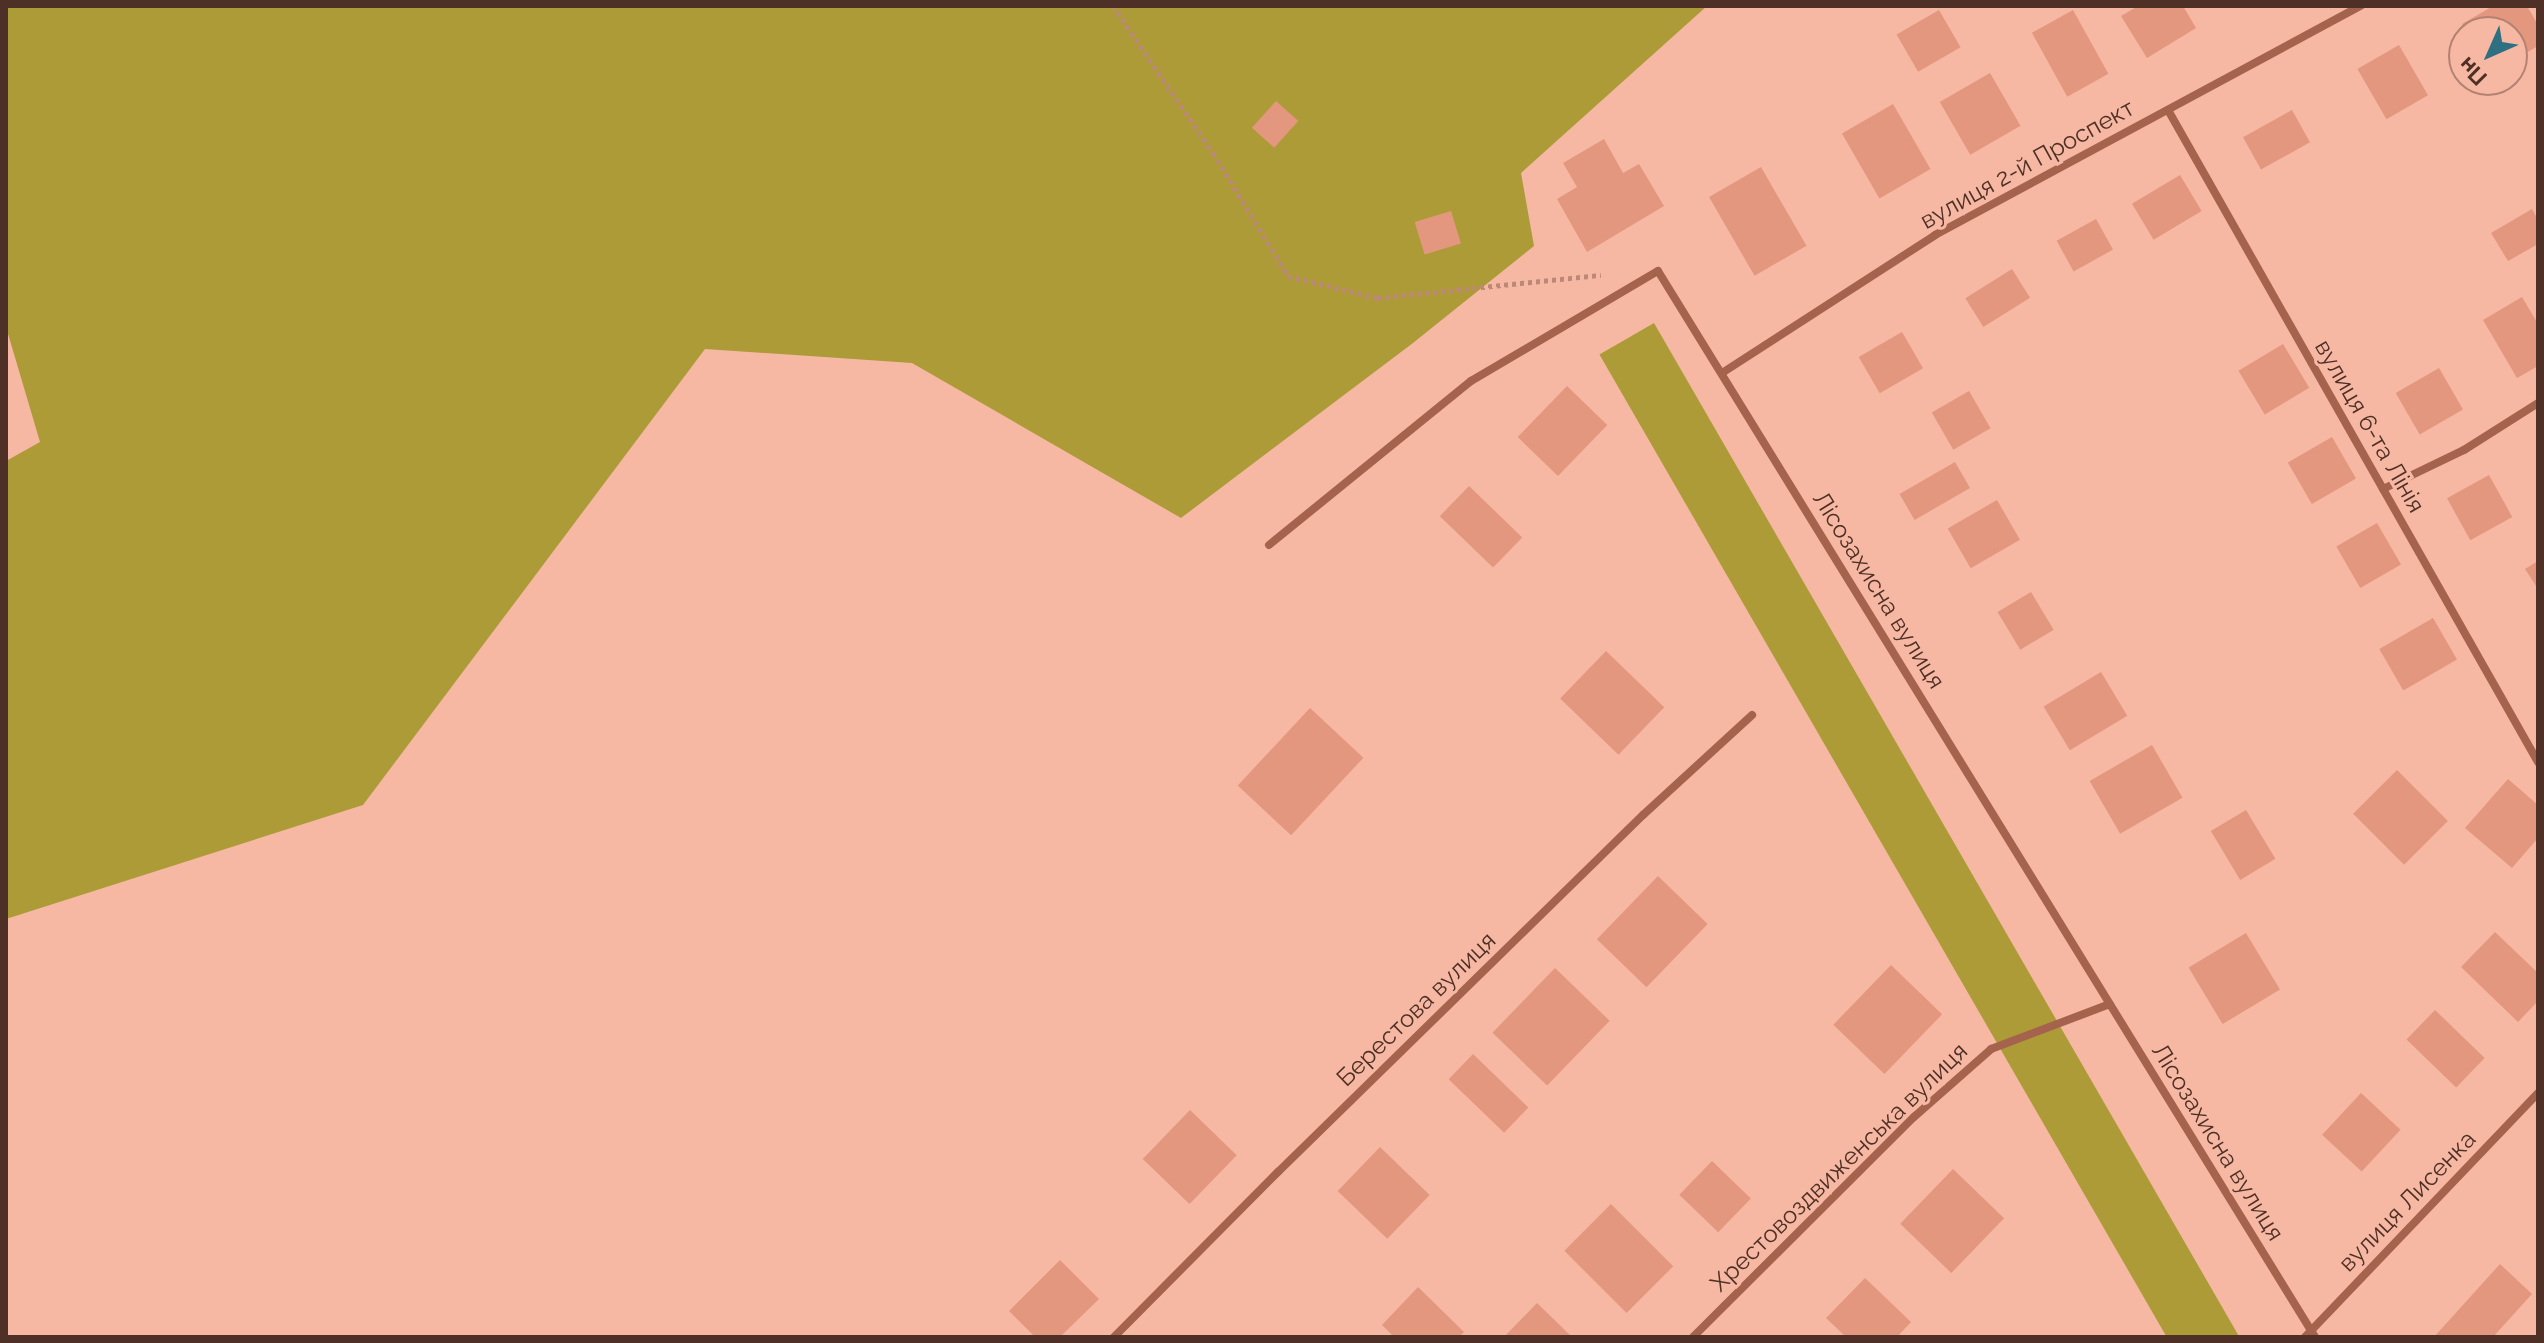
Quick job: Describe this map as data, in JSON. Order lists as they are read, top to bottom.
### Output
{
  "streets": {
    "street": [
      "вулиця 2-й Проспект",
      "вулиця 6-та Лінія",
      "Лісозахисна вулиця",
      "Берестова вулиця",
      "Хрестовоздвиженська вулиця",
      "вулиця Лисенка"
    ]
  },
  "crossings": [
    ["вулиця 2-й Проспект", "вулиця 6-та Лінія"],
    ["вулиця 2-й Проспект", "Лісозахисна вулиця"],
    ["Лісозахисна вулиця", "Хрестовоздвиженська вулиця"],
    ["Лісозахисна вулиця", "вулиця Лисенка"]
  ],
  "north": "bottom left"
}
